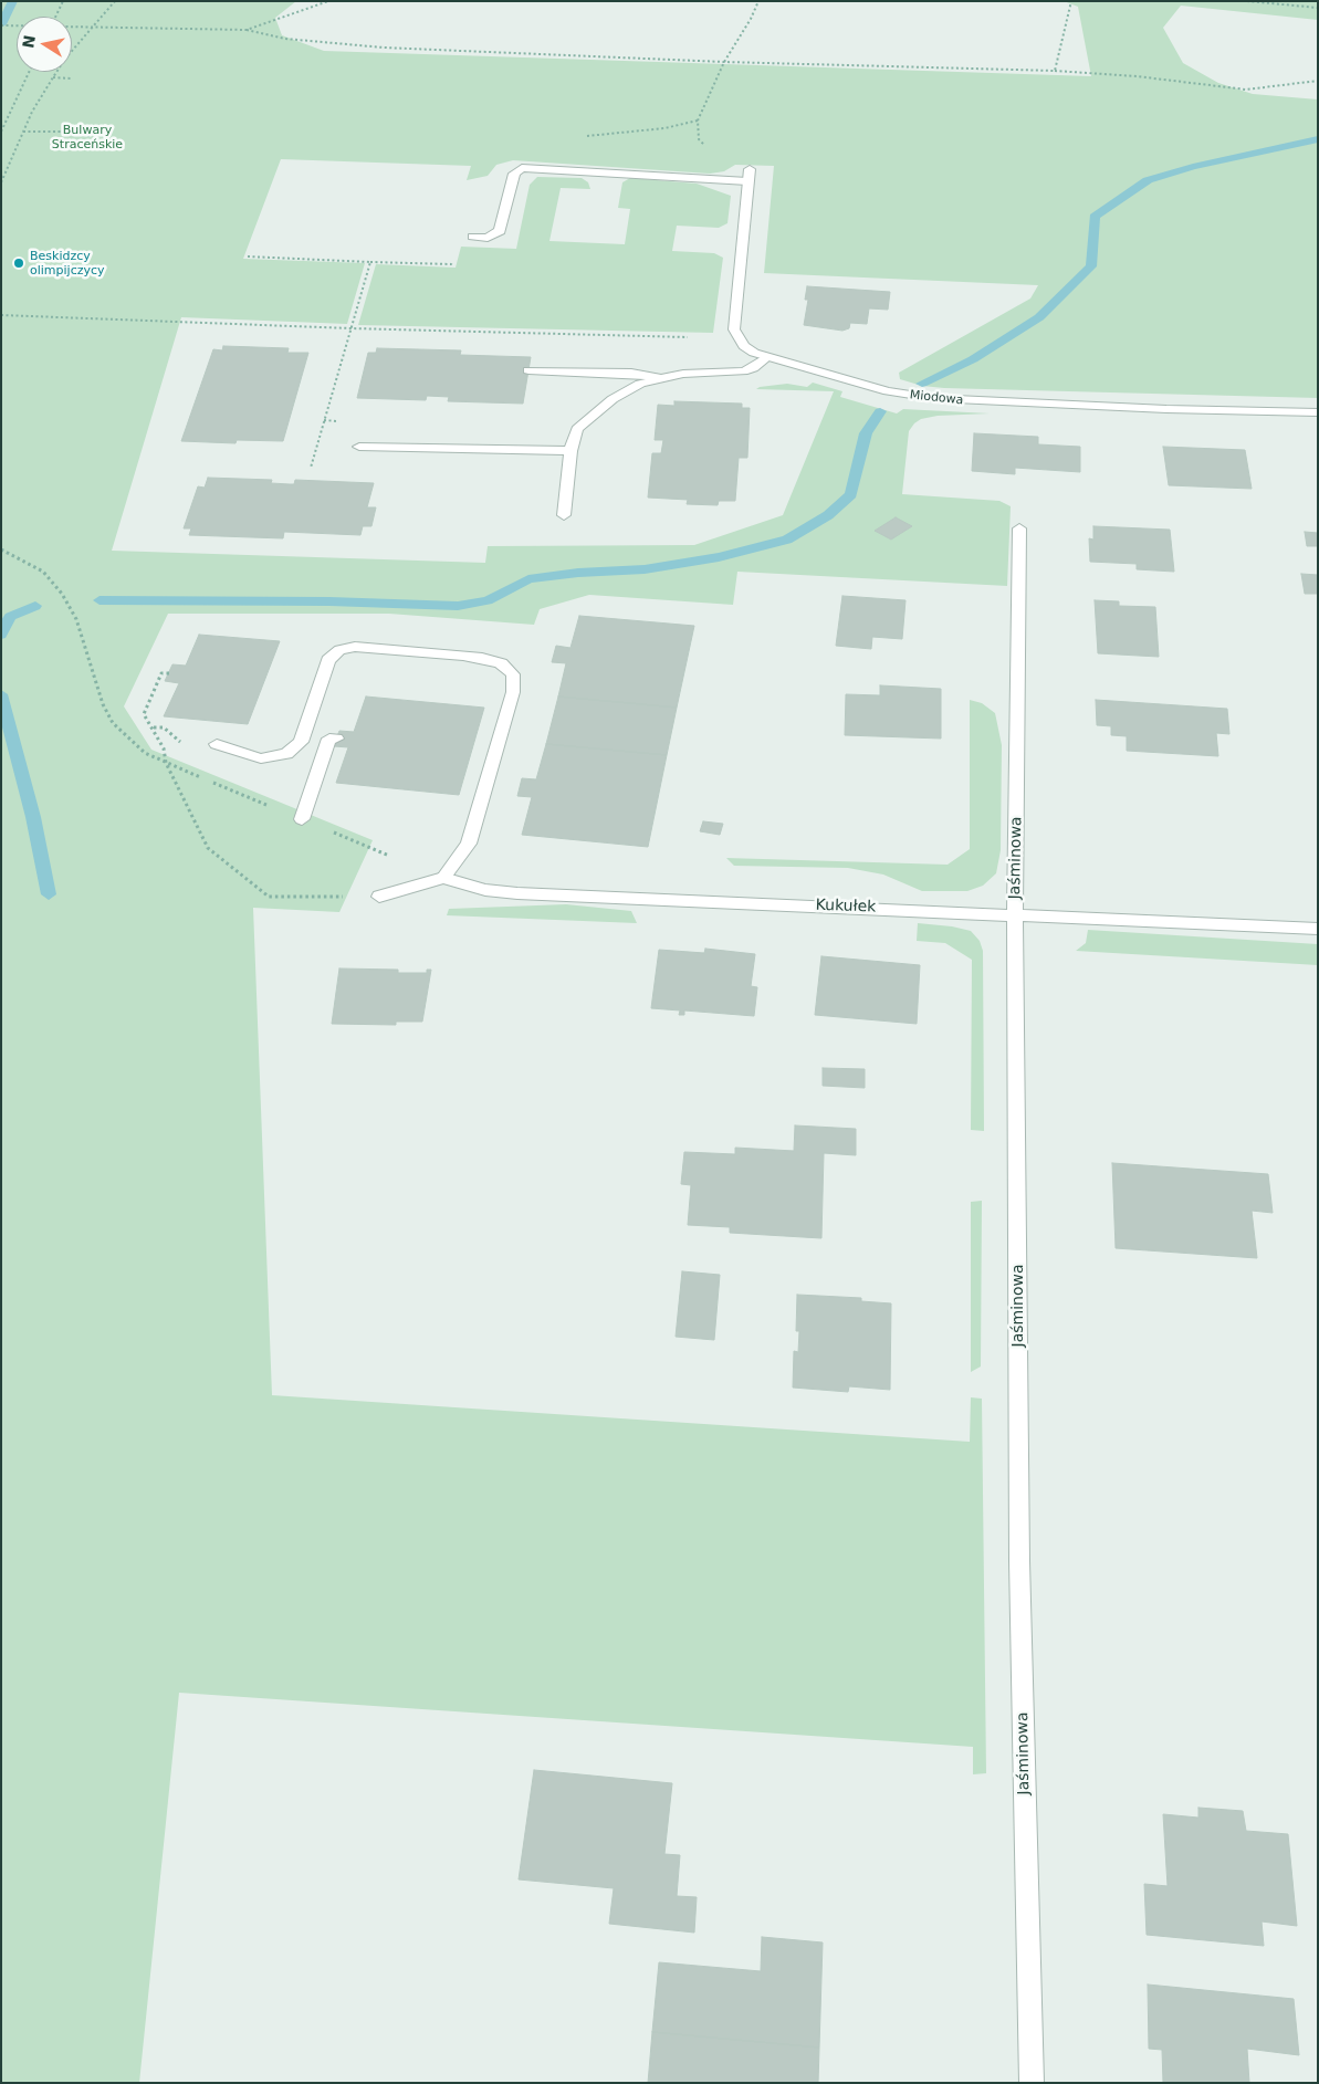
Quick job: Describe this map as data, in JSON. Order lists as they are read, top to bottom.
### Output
{
  "streets": {
    "street": ["Miodowa", "Jaśminowa", "Kukułek"]
  },
  "crossings": [
    ["Jaśminowa", "Kukułek"]
  ],
  "parks": ["Bulwary Straceńskie"],
  "places": ["Beskidzcy olimpijczycy"],
  "north": "left"
}
